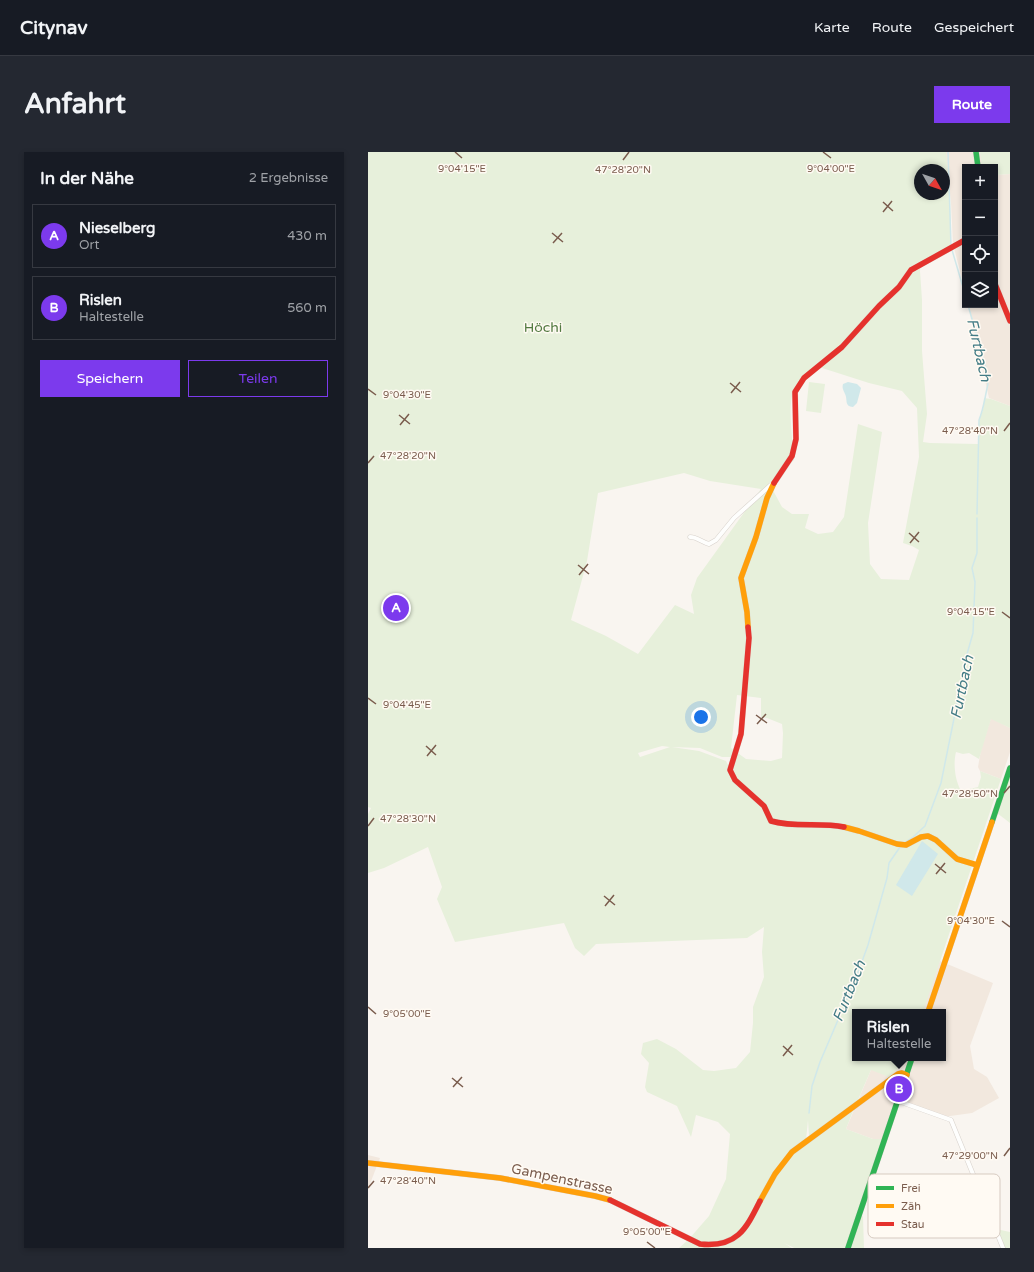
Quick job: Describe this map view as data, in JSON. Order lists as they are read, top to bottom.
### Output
{
  "streets": {
    "street": ["Gampenstrasse"]
  },
  "water": ["Furtbach"],
  "parks": ["Höchi"],
  "legend": ["Frei", "Zäh", "Stau"],
  "north": "bottom right",
  "page": {
    "header": "Citynav",
    "nav": ["Karte", "Route", "Gespeichert"],
    "buttons": [
      "Route",
      ["Speichern", "Teilen"]
    ],
    "title": "Anfahrt",
    "heading": ["In der Nähe", "2 Ergebnisse"],
    "map_buttons": ["+", "−"],
    "list": [
      {
        "mark": "A",
        "name": "Nieselberg",
        "note": "Ort",
        "value": "430 m"
      },
      {
        "mark": "B",
        "name": "Rislen",
        "note": "Haltestelle",
        "value": "560 m"
      }
    ],
    "pins": ["A", "B"],
    "popup": ["Rislen", "Haltestelle"]
  },
  "coordinates": [
    "9°04'15\"E",
    "9°04'00\"E",
    "47°28'20\"N",
    "9°04'30\"E",
    "47°28'40\"N",
    "9°04'45\"E",
    "47°28'50\"N",
    "47°28'30\"N",
    "9°05'00\"E",
    "47°29'00\"N"
  ]
}
